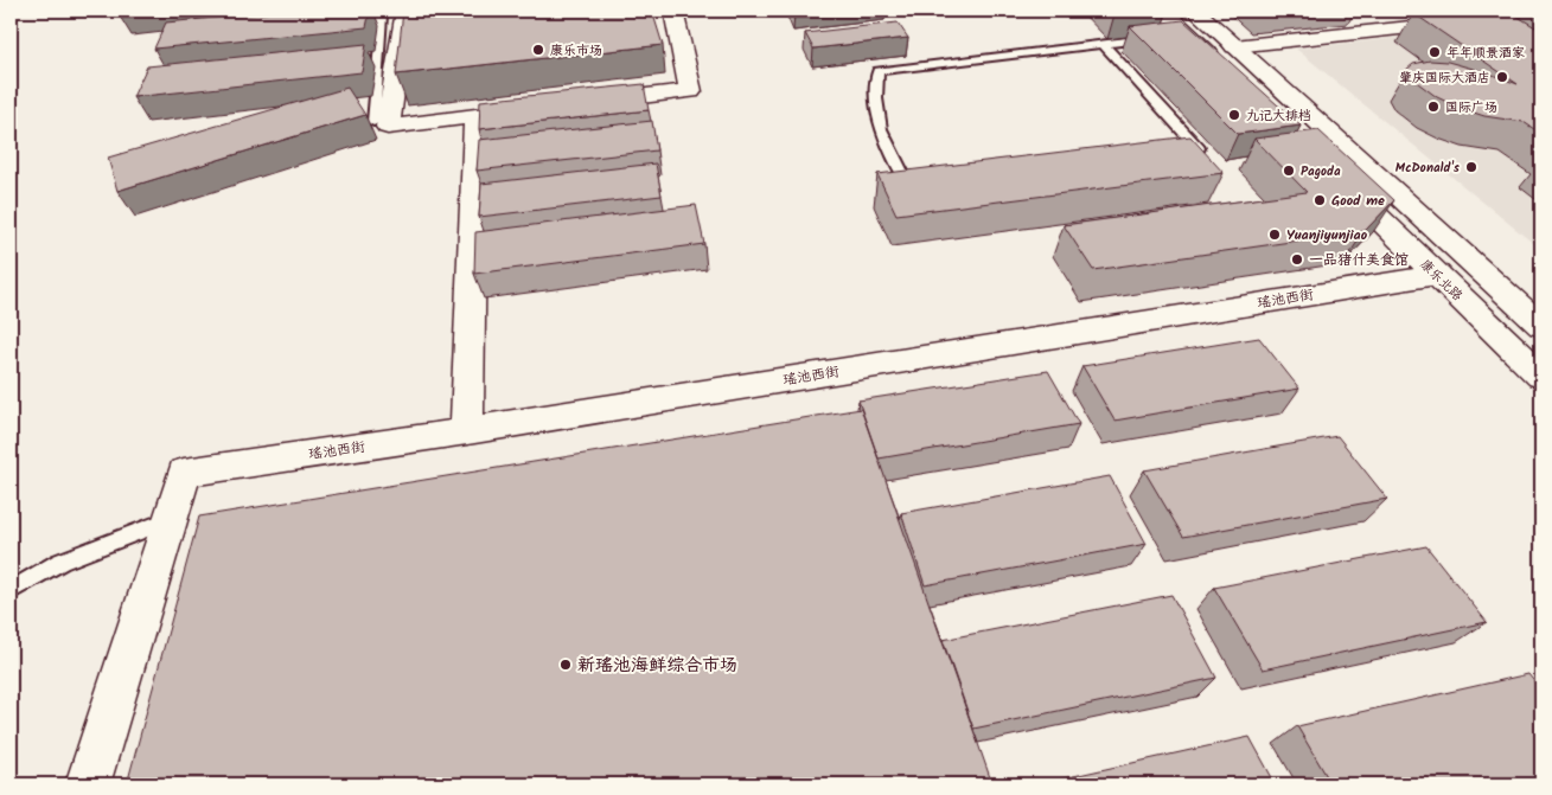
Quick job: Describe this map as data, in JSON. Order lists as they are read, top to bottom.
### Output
{
  "streets": {
    "street": ["康乐北路", "瑶池西街"]
  },
  "crossings": [
    ["康乐北路", "瑶池西街"]
  ],
  "places": [
    "康乐市场",
    "年年顺景酒家",
    "肇庆国际大酒店",
    "国际广场",
    "九记大排档",
    "McDonald's",
    "Pagoda",
    "Good me",
    "Yuanjiyunjiao",
    "一品猪什美食馆",
    "新瑶池海鲜综合市场"
  ]
}
